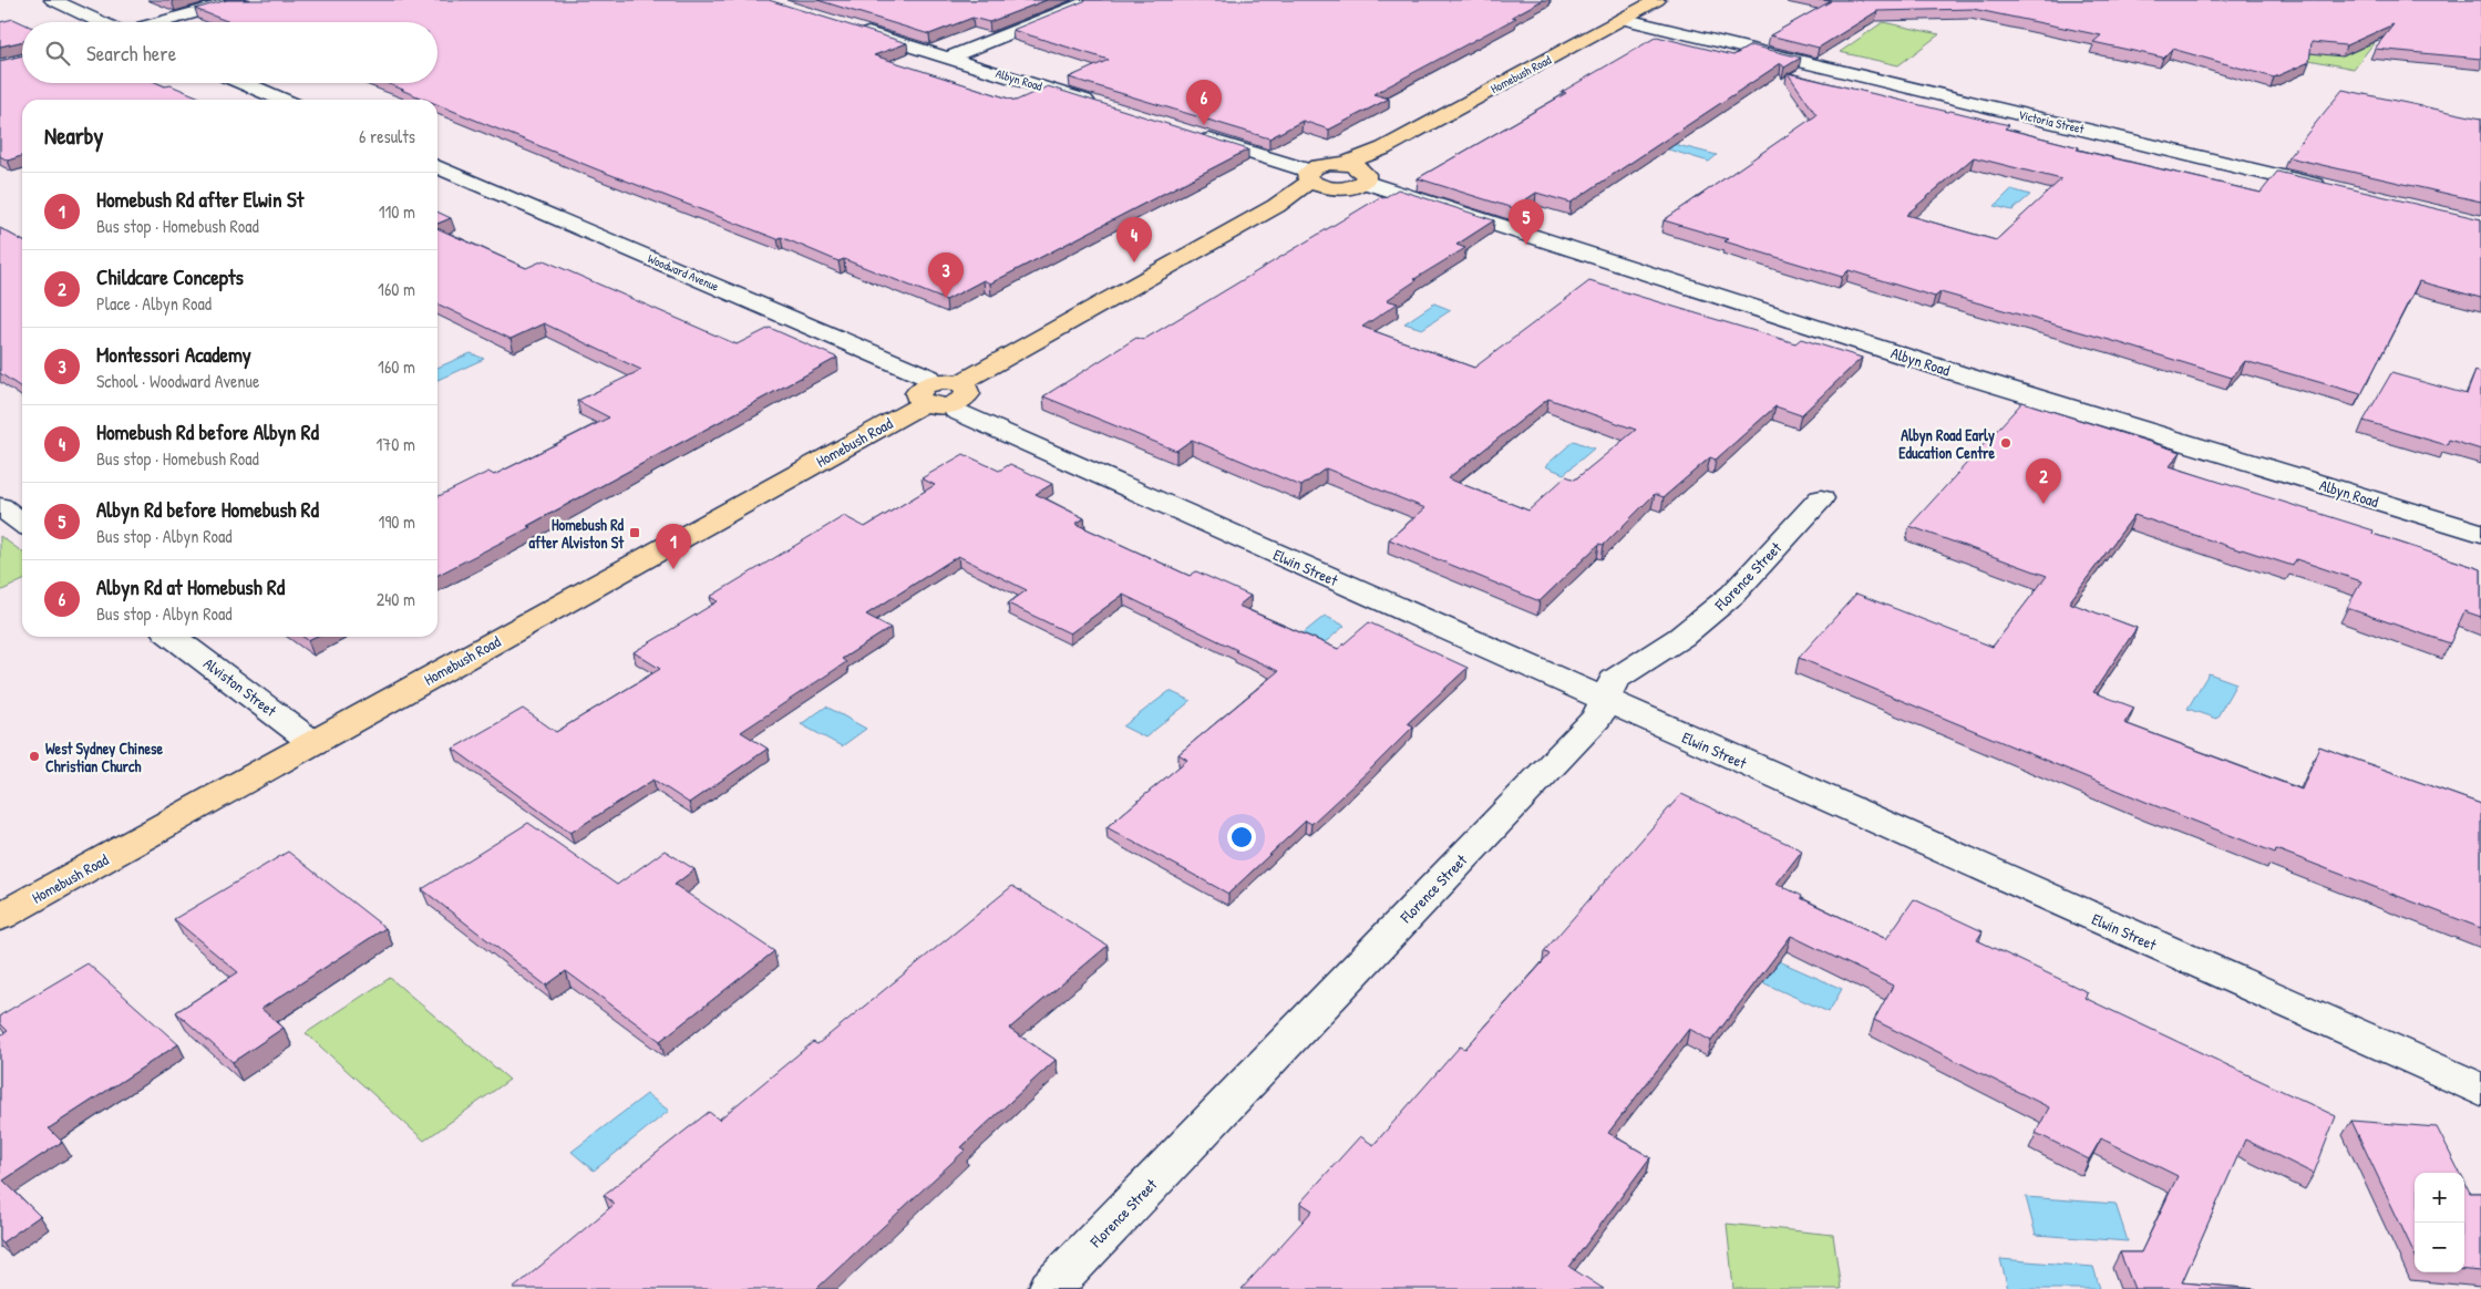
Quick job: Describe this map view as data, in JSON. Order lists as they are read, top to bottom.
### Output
{
  "streets": {
    "main road": ["Homebush Road"],
    "street": [
      "Albyn Road",
      "Victoria Street",
      "Woodward Avenue",
      "Elwin Street",
      "Florence Street",
      "Alviston Street"
    ]
  },
  "crossings": [
    ["Homebush Road", "Albyn Road"],
    ["Homebush Road", "Victoria Street"],
    ["Homebush Road", "Woodward Avenue"],
    ["Homebush Road", "Elwin Street"],
    ["Homebush Road", "Alviston Street"],
    ["Elwin Street", "Florence Street"]
  ],
  "places": {
    "other": ["Albyn Road Early Education Centre", "West Sydney Chinese Christian Church"],
    "transit": ["Homebush Rd after Alviston St"]
  },
  "page": {
    "search": "Search here",
    "pins": [
      "6",
      "5",
      "4",
      "3",
      "2",
      "1"
    ],
    "heading": ["Nearby", "6 results"],
    "list": [
      {
        "mark": "1",
        "name": "Homebush Rd after Elwin St",
        "note": "Bus stop · Homebush Road",
        "value": "110 m"
      },
      {
        "mark": "2",
        "name": "Childcare Concepts",
        "note": "Place · Albyn Road",
        "value": "160 m"
      },
      {
        "mark": "3",
        "name": "Montessori Academy",
        "note": "School · Woodward Avenue",
        "value": "160 m"
      },
      {
        "mark": "4",
        "name": "Homebush Rd before Albyn Rd",
        "note": "Bus stop · Homebush Road",
        "value": "170 m"
      },
      {
        "mark": "5",
        "name": "Albyn Rd before Homebush Rd",
        "note": "Bus stop · Albyn Road",
        "value": "190 m"
      },
      {
        "mark": "6",
        "name": "Albyn Rd at Homebush Rd",
        "note": "Bus stop · Albyn Road",
        "value": "240 m"
      }
    ],
    "map_buttons": ["+", "−"]
  }
}
